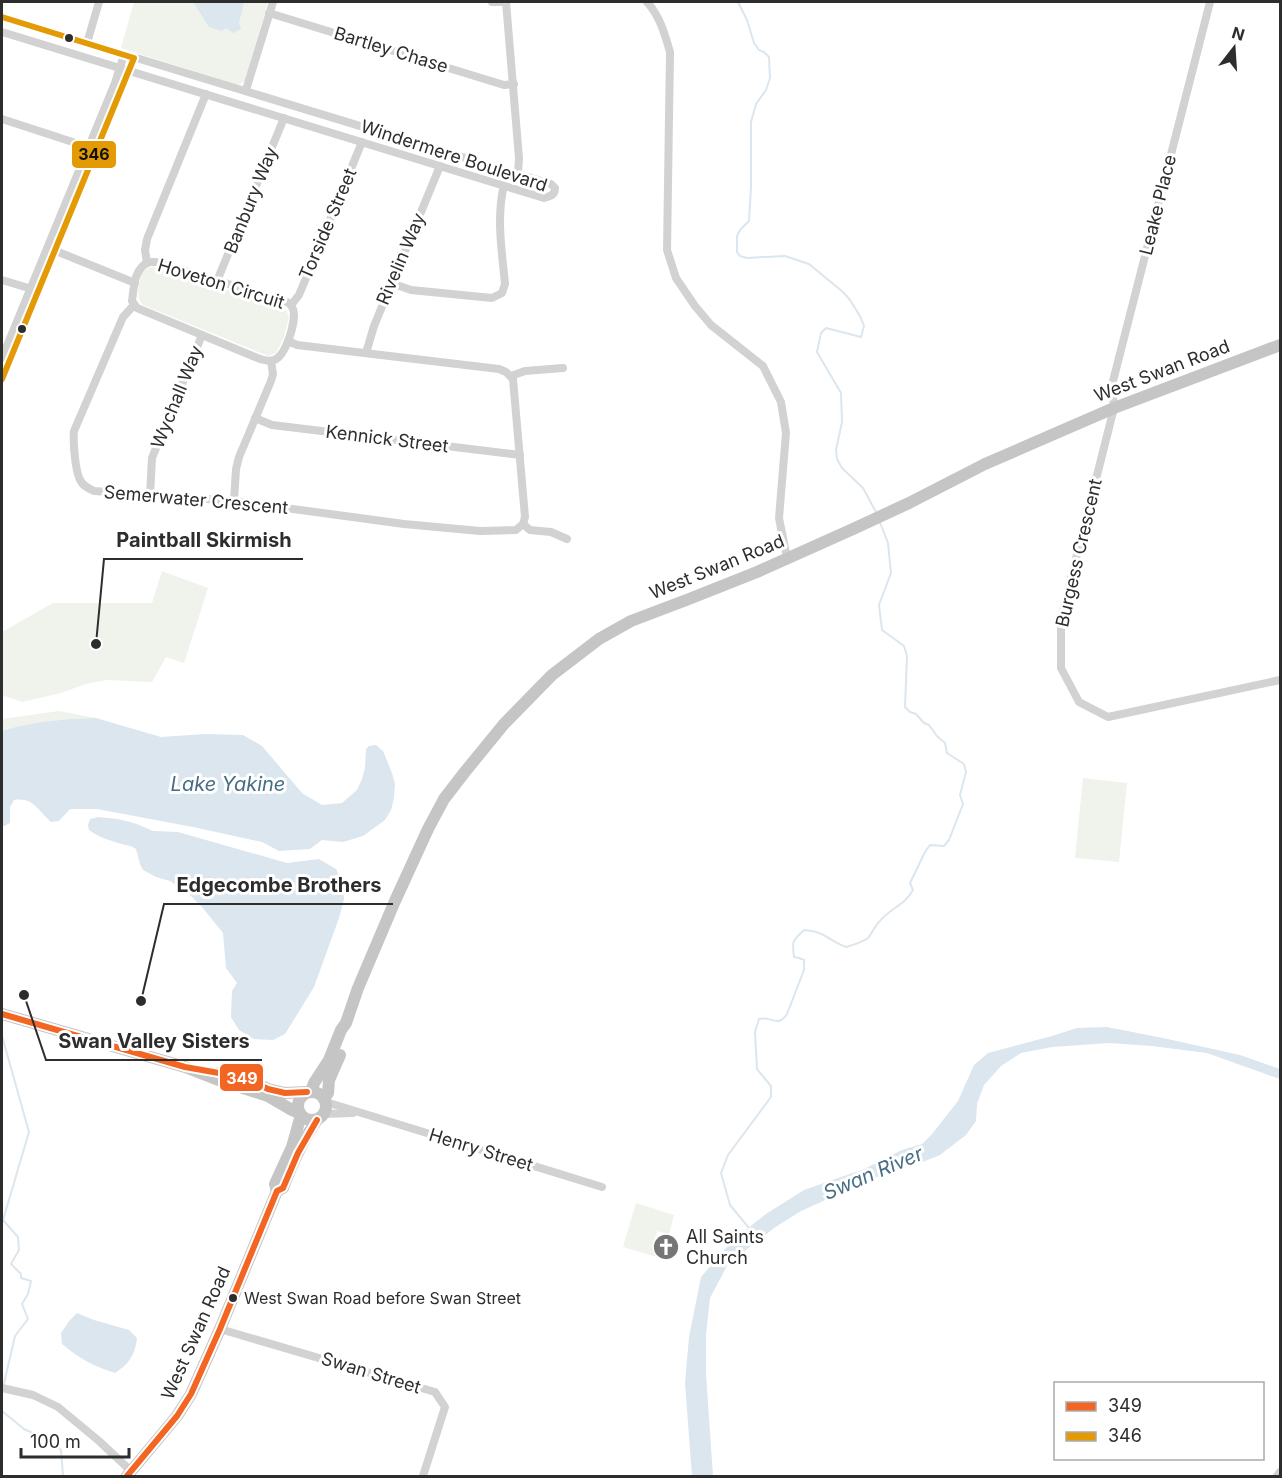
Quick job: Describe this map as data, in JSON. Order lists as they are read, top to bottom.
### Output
{
  "streets": {
    "main road": ["West Swan Road"],
    "street": [
      "Bartley Chase",
      "Windermere Boulevard",
      "Banbury Way",
      "Leake Place",
      "Torside Street",
      "Rivelin Way",
      "Hoveton Circuit",
      "Wychall Way",
      "Kennick Street",
      "Semerwater Crescent",
      "Burgess Crescent",
      "Henry Street",
      "Swan Street"
    ]
  },
  "crossings": [
    ["Windermere Boulevard", "Banbury Way"],
    ["Windermere Boulevard", "Torside Street"],
    ["Windermere Boulevard", "Rivelin Way"],
    ["Banbury Way", "Hoveton Circuit"],
    ["Leake Place", "West Swan Road"],
    ["Leake Place", "Burgess Crescent"],
    ["Torside Street", "Hoveton Circuit"],
    ["Hoveton Circuit", "Semerwater Crescent"],
    ["West Swan Road", "Burgess Crescent"],
    ["West Swan Road", "Henry Street"],
    ["West Swan Road", "Swan Street"],
    ["Wychall Way", "Semerwater Crescent"]
  ],
  "water": ["Lake Yakine", "Swan River"],
  "places": {
    "other": [
      "Paintball Skirmish",
      "Swan Valley Sisters",
      "Edgecombe Brothers",
      "West Swan Road before Swan Street"
    ],
    "church": ["All Saints Church"]
  },
  "lines": ["transit line 346", "transit line 349"],
  "legend": ["349", "346"],
  "scale_bar": "100 m",
  "north": "top"
}
